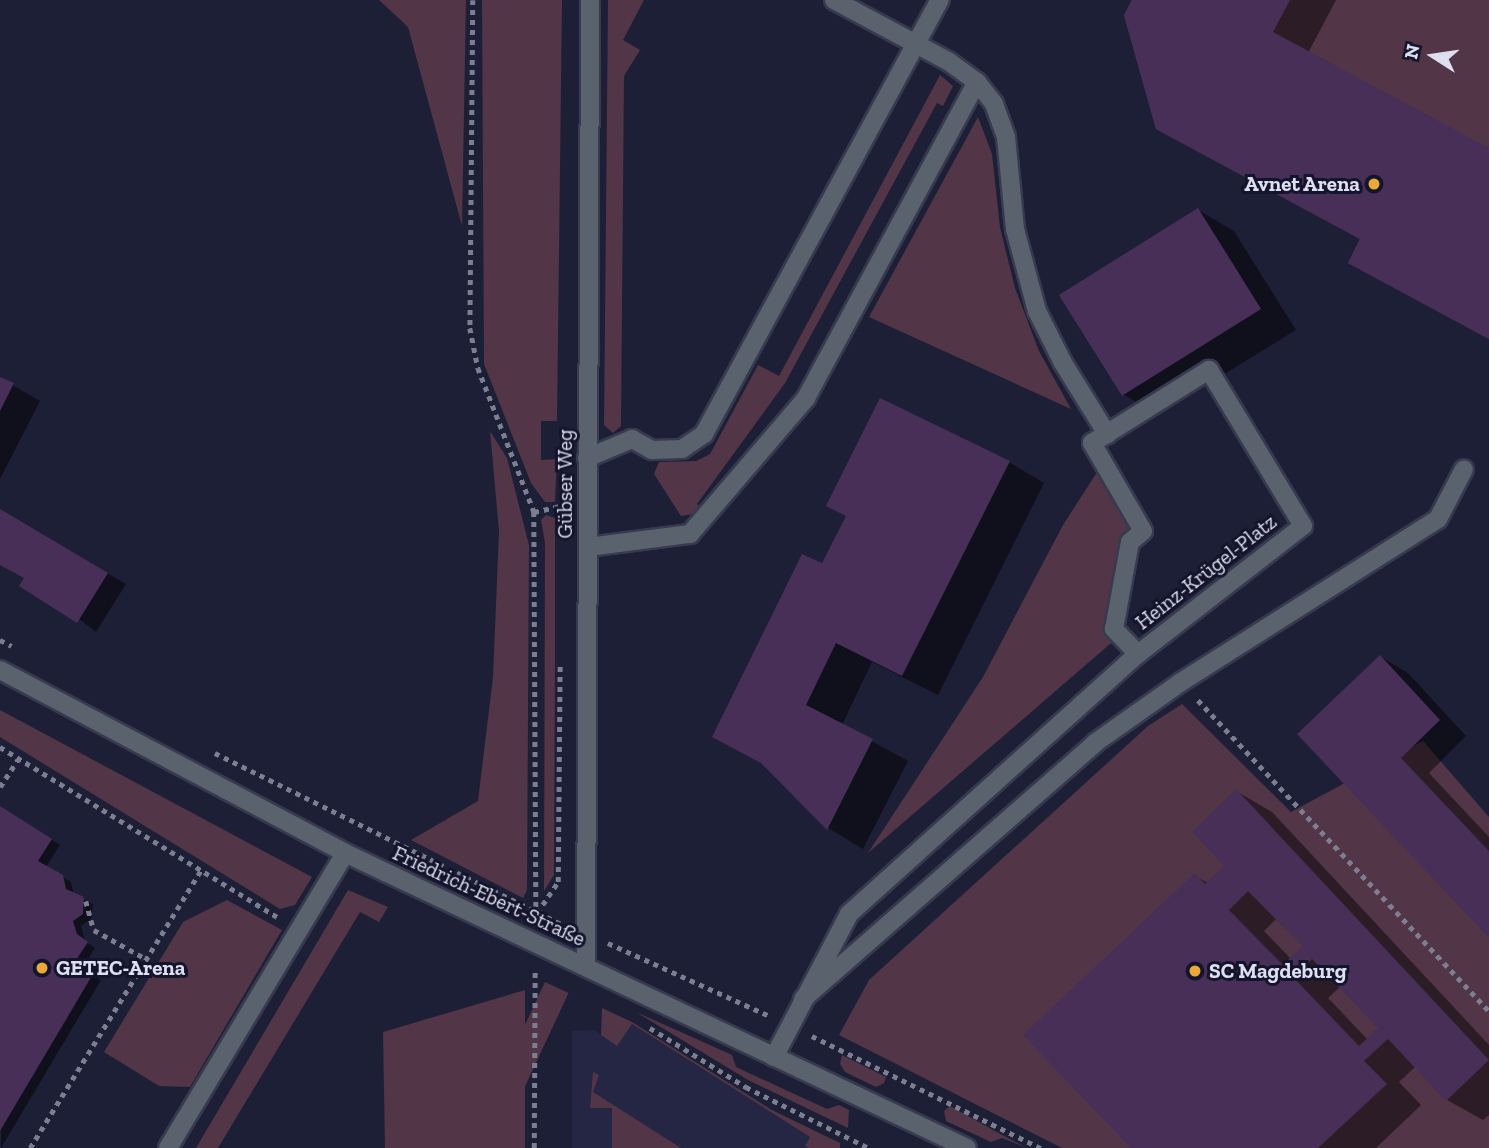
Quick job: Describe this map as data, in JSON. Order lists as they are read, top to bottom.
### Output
{
  "streets": {
    "street": ["Gübser Weg", "Heinz-Krügel-Platz", "Friedrich-Ebert-Straße"]
  },
  "crossings": [
    ["Gübser Weg", "Friedrich-Ebert-Straße"]
  ],
  "places": ["Avnet Arena", "GETEC-Arena", "SC Magdeburg"],
  "north": "left"
}
